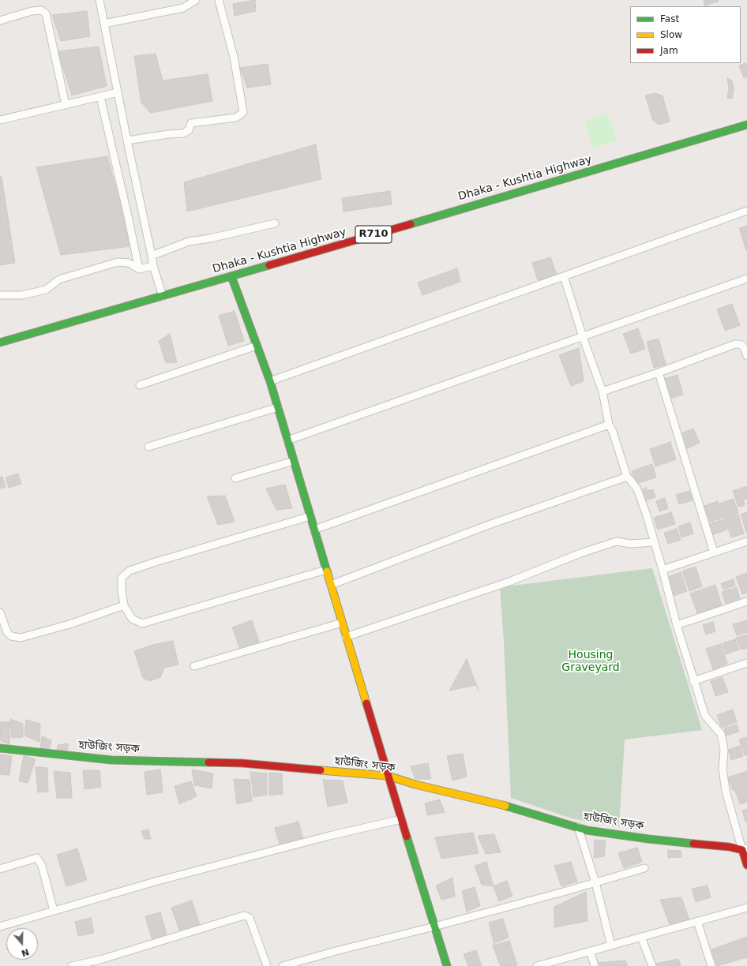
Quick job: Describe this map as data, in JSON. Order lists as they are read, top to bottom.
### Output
{
  "streets": {
    "street": ["Dhaka - Kushtia Highway", "R710", "হাউজিং সড়ক"]
  },
  "parks": ["Housing Graveyard"],
  "legend": ["Fast", "Slow", "Jam"],
  "north": "bottom"
}
